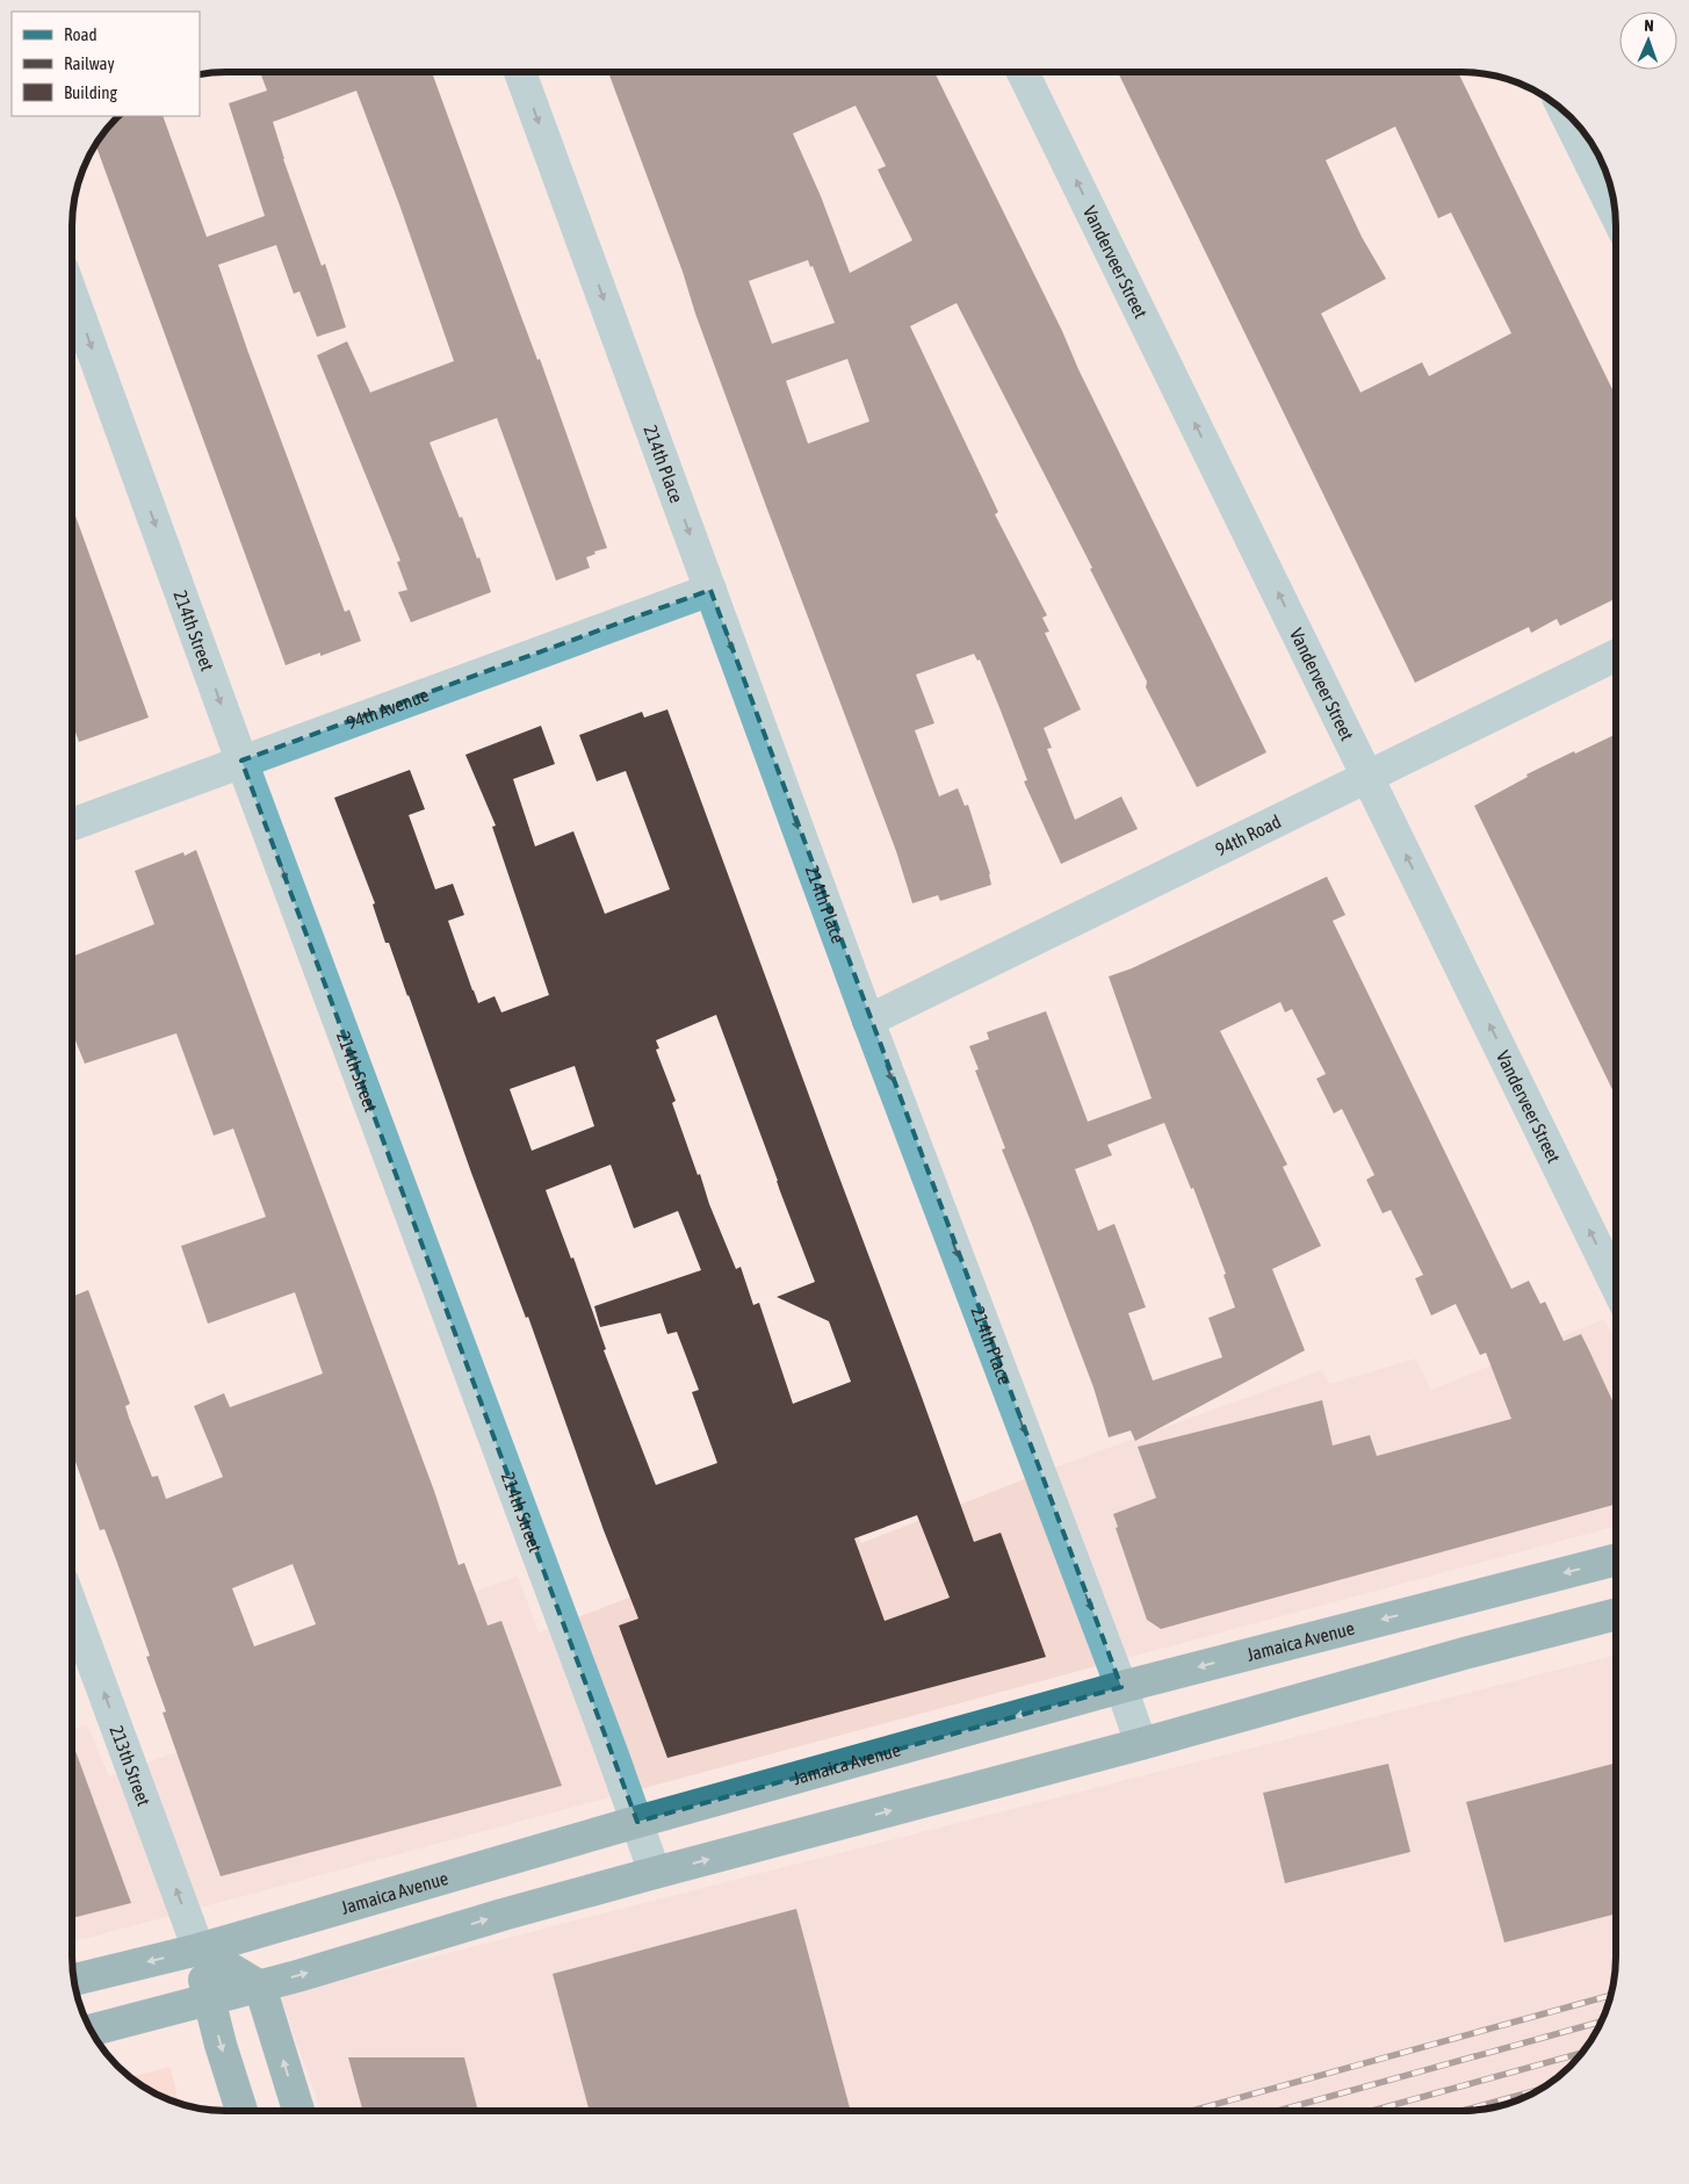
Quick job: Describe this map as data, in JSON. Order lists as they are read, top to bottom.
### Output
{
  "streets": {
    "main road": ["Jamaica Avenue"],
    "street": [
      "Vanderveer Street",
      "214th Place",
      "214th Street",
      "94th Avenue",
      "94th Road",
      "213th Street"
    ]
  },
  "crossings": [
    ["Vanderveer Street", "94th Road"],
    ["214th Place", "94th Avenue"],
    ["214th Place", "94th Road"],
    ["214th Place", "Jamaica Avenue"],
    ["214th Street", "94th Avenue"],
    ["214th Street", "Jamaica Avenue"],
    ["Jamaica Avenue", "213th Street"]
  ],
  "one_way": [
    "Vanderveer Street",
    "214th Place",
    "214th Street",
    "213th Street"
  ],
  "legend": ["Road", "Railway", "Building"],
  "north": "top"
}
